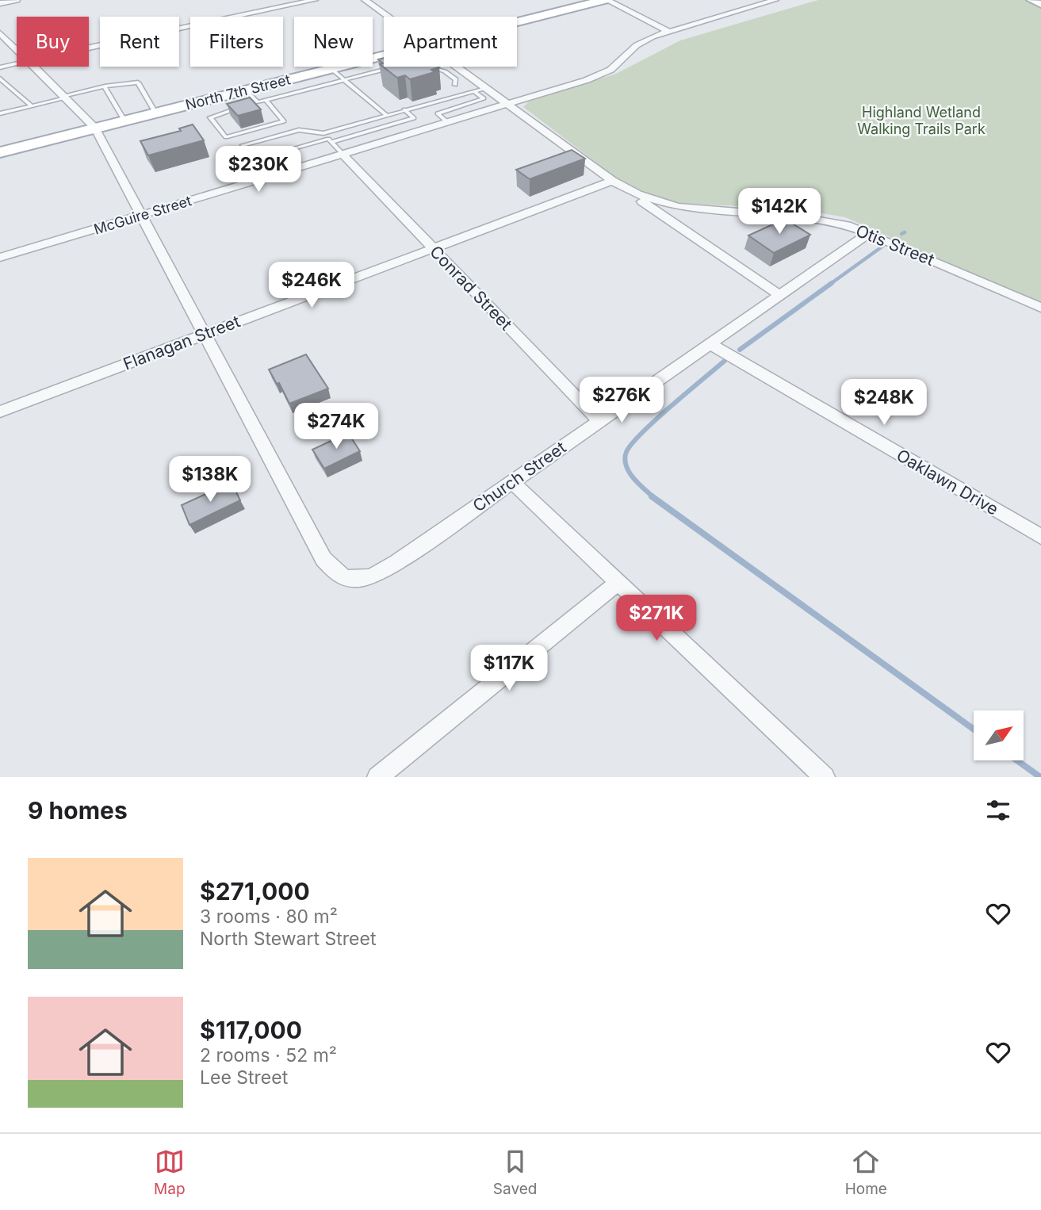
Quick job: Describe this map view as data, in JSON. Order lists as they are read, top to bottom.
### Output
{
  "streets": {
    "main road": ["North 7th Street"],
    "street": [
      "McGuire Street",
      "Otis Street",
      "Conrad Street",
      "Flanagan Street",
      "Church Street",
      "Oaklawn Drive"
    ]
  },
  "crossings": [
    ["McGuire Street", "Otis Street"],
    ["McGuire Street", "Conrad Street"],
    ["Otis Street", "Flanagan Street"],
    ["Otis Street", "Church Street"],
    ["Conrad Street", "Flanagan Street"],
    ["Conrad Street", "Church Street"],
    ["Flanagan Street", "Church Street"],
    ["Church Street", "Oaklawn Drive"]
  ],
  "parks": ["Highland Wetland Walking Trails Park"],
  "north": "top right",
  "page": {
    "chip": [
      "Buy",
      "Rent",
      "Filters",
      "New",
      "Apartment"
    ],
    "price": [
      "$230K",
      "$142K",
      "$246K",
      "$276K",
      "$248K",
      "$274K",
      "$138K",
      "$271K",
      "$117K"
    ],
    "heading": "9 homes",
    "list": [
      {
        "name": "$271,000",
        "note": "3 rooms · 80 m² · North Stewart Street"
      },
      {
        "name": "$117,000",
        "note": "2 rooms · 52 m² · Lee Street"
      }
    ],
    "tabs": ["Map", "Saved", "Home"]
  }
}
